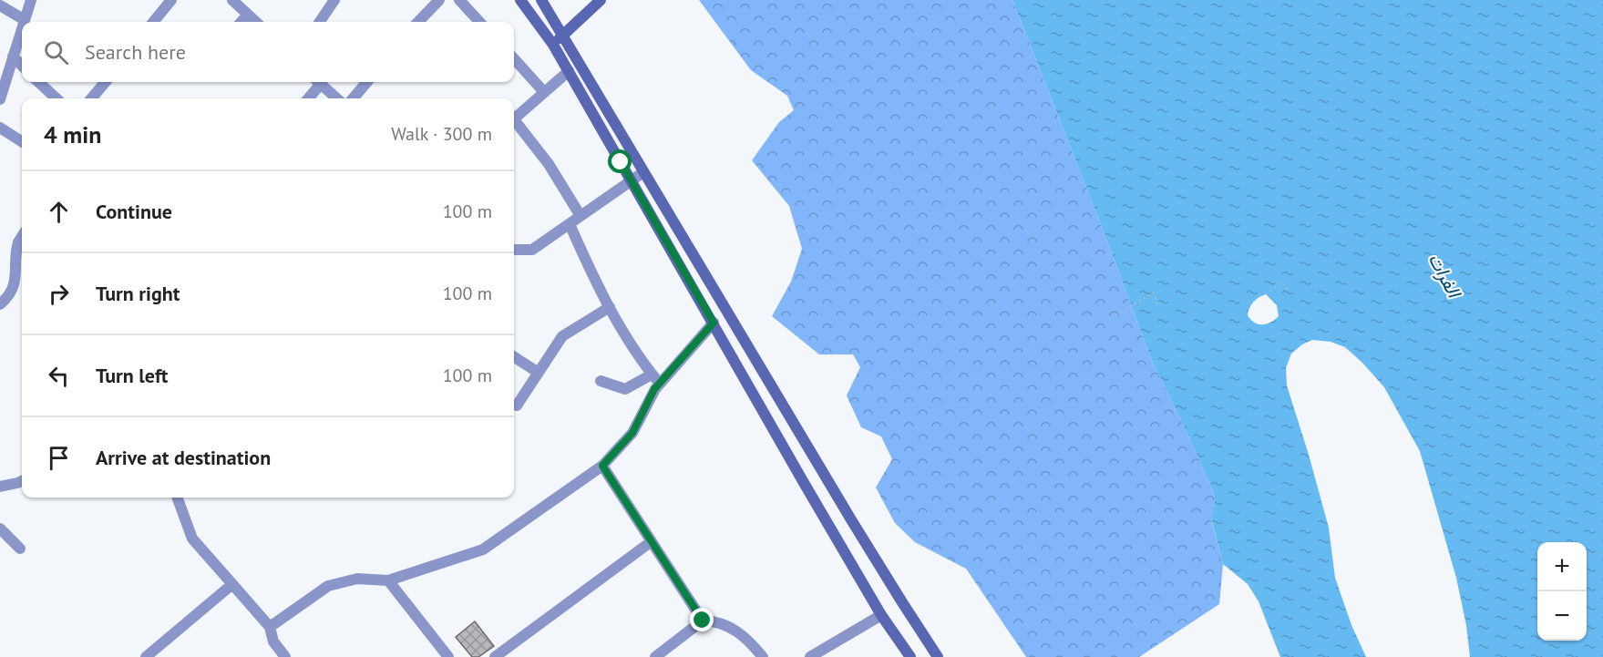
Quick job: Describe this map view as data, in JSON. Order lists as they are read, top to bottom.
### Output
{
  "water": ["الفرات"],
  "page": {
    "search": "Search here",
    "heading": ["4 min", "Walk · 300 m"],
    "list": [
      ["Continue", "100 m"],
      ["Turn right", "100 m"],
      ["Turn left", "100 m"],
      "Arrive at destination"
    ],
    "map_buttons": ["+", "−"]
  }
}
